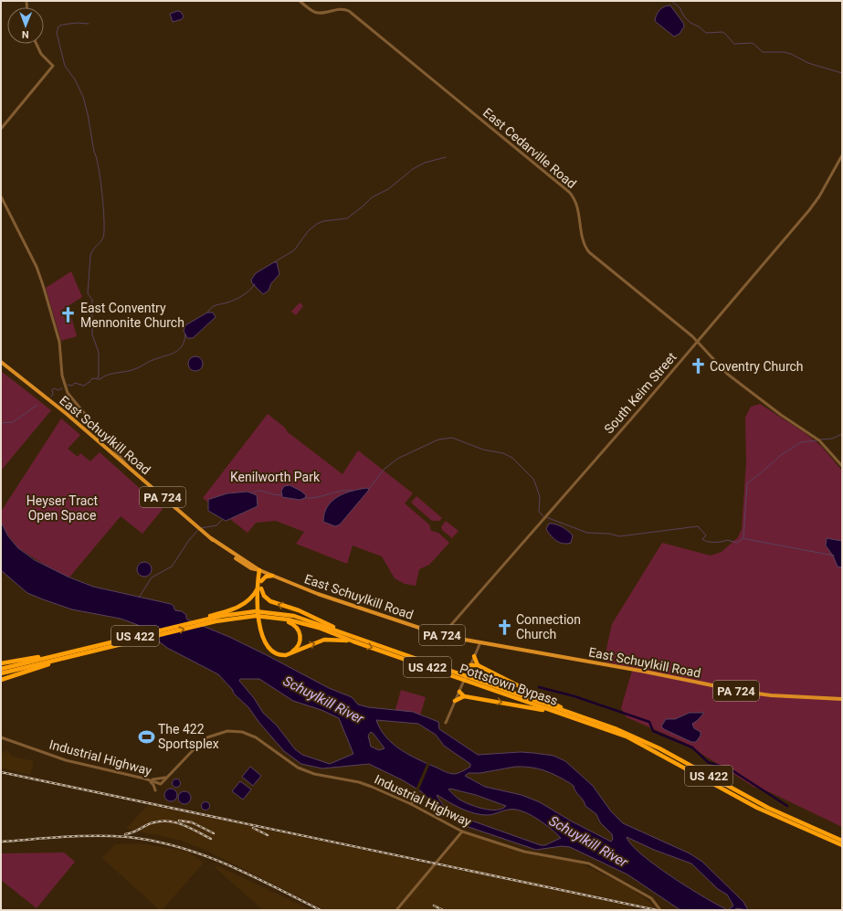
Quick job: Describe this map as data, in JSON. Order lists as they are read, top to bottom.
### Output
{
  "streets": {
    "highway": ["US 422", "Pottstown Bypass"],
    "main road": ["East Schuylkill Road", "PA 724"],
    "street": ["East Cedarville Road", "South Keim Street", "Industrial Highway"]
  },
  "crossings": [
    ["East Cedarville Road", "South Keim Street"],
    ["South Keim Street", "East Schuylkill Road"],
    ["US 422", "Pottstown Bypass"]
  ],
  "water": ["Schuylkill River"],
  "parks": ["Kenilworth Park", "Heyser Tract Open Space"],
  "places": {
    "church": ["East Conventry Mennonite Church", "Coventry Church", "Connection Church"],
    "sports": ["The 422 Sportsplex"]
  },
  "north": "bottom"
}
